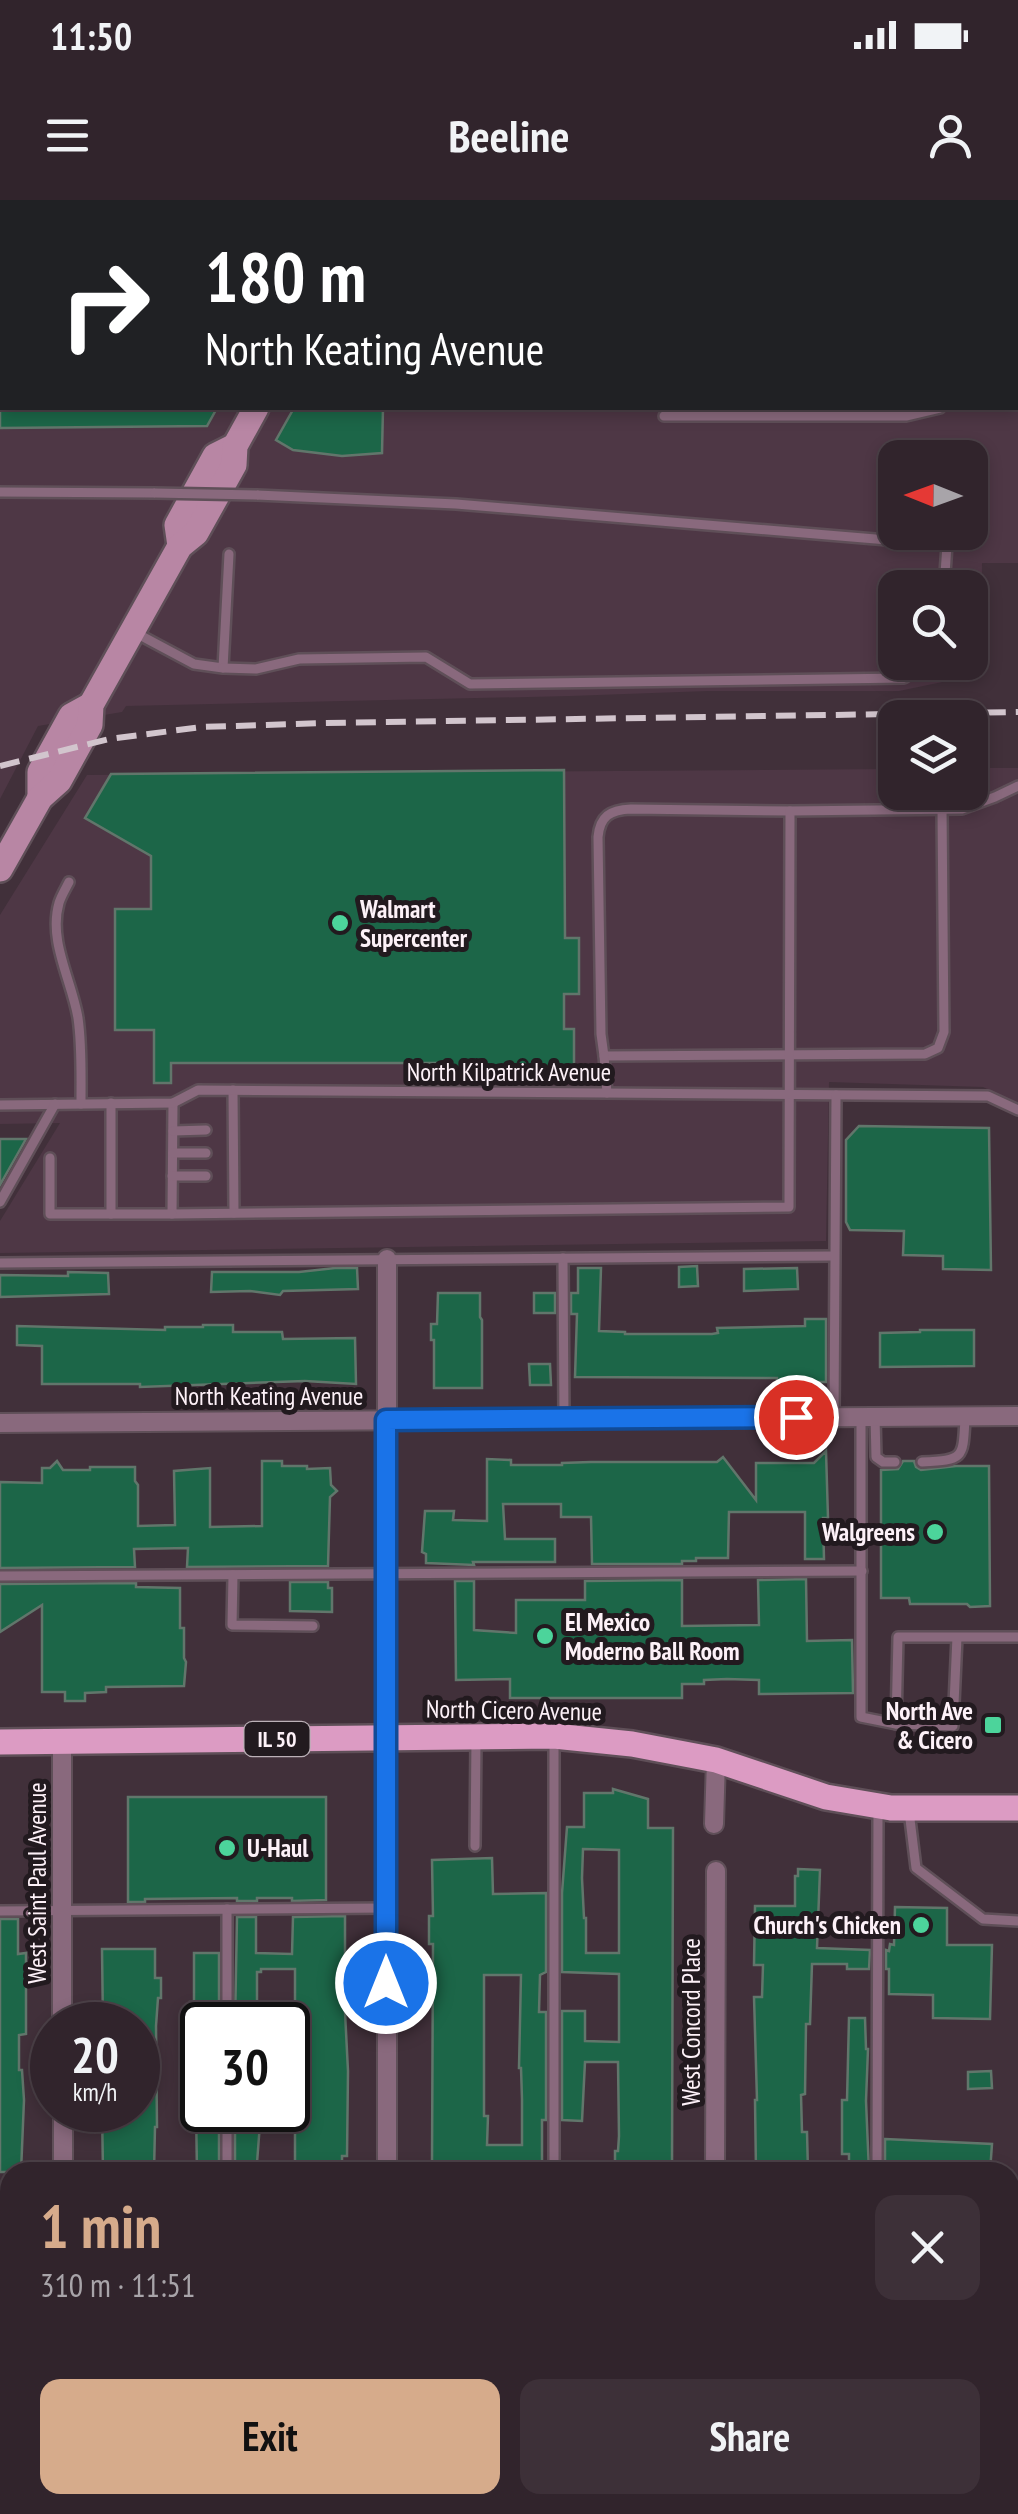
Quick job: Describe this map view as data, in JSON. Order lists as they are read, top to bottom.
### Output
{
  "streets": {
    "main road": ["North Cicero Avenue", "IL 50"],
    "street": ["North Keating Avenue", "West Saint Paul Avenue", "West Concord Place"],
    "lane": ["North Kilpatrick Avenue"]
  },
  "crossings": [
    ["North Cicero Avenue", "West Saint Paul Avenue"]
  ],
  "places": {
    "other": [
      "Walmart Supercenter",
      "Walgreens",
      "El Mexico Moderno Ball Room",
      "U-Haul",
      "Church's Chicken"
    ],
    "transit": ["North Ave & Cicero"]
  },
  "north": "left",
  "page": {
    "status": "11:50",
    "header": "Beeline",
    "turn": ["180 m", "North Keating Avenue"],
    "speed": "20 km/h",
    "limit": "30",
    "heading": ["1 min", "310 m · 11:51"],
    "buttons": ["Exit", "Share"]
  }
}
